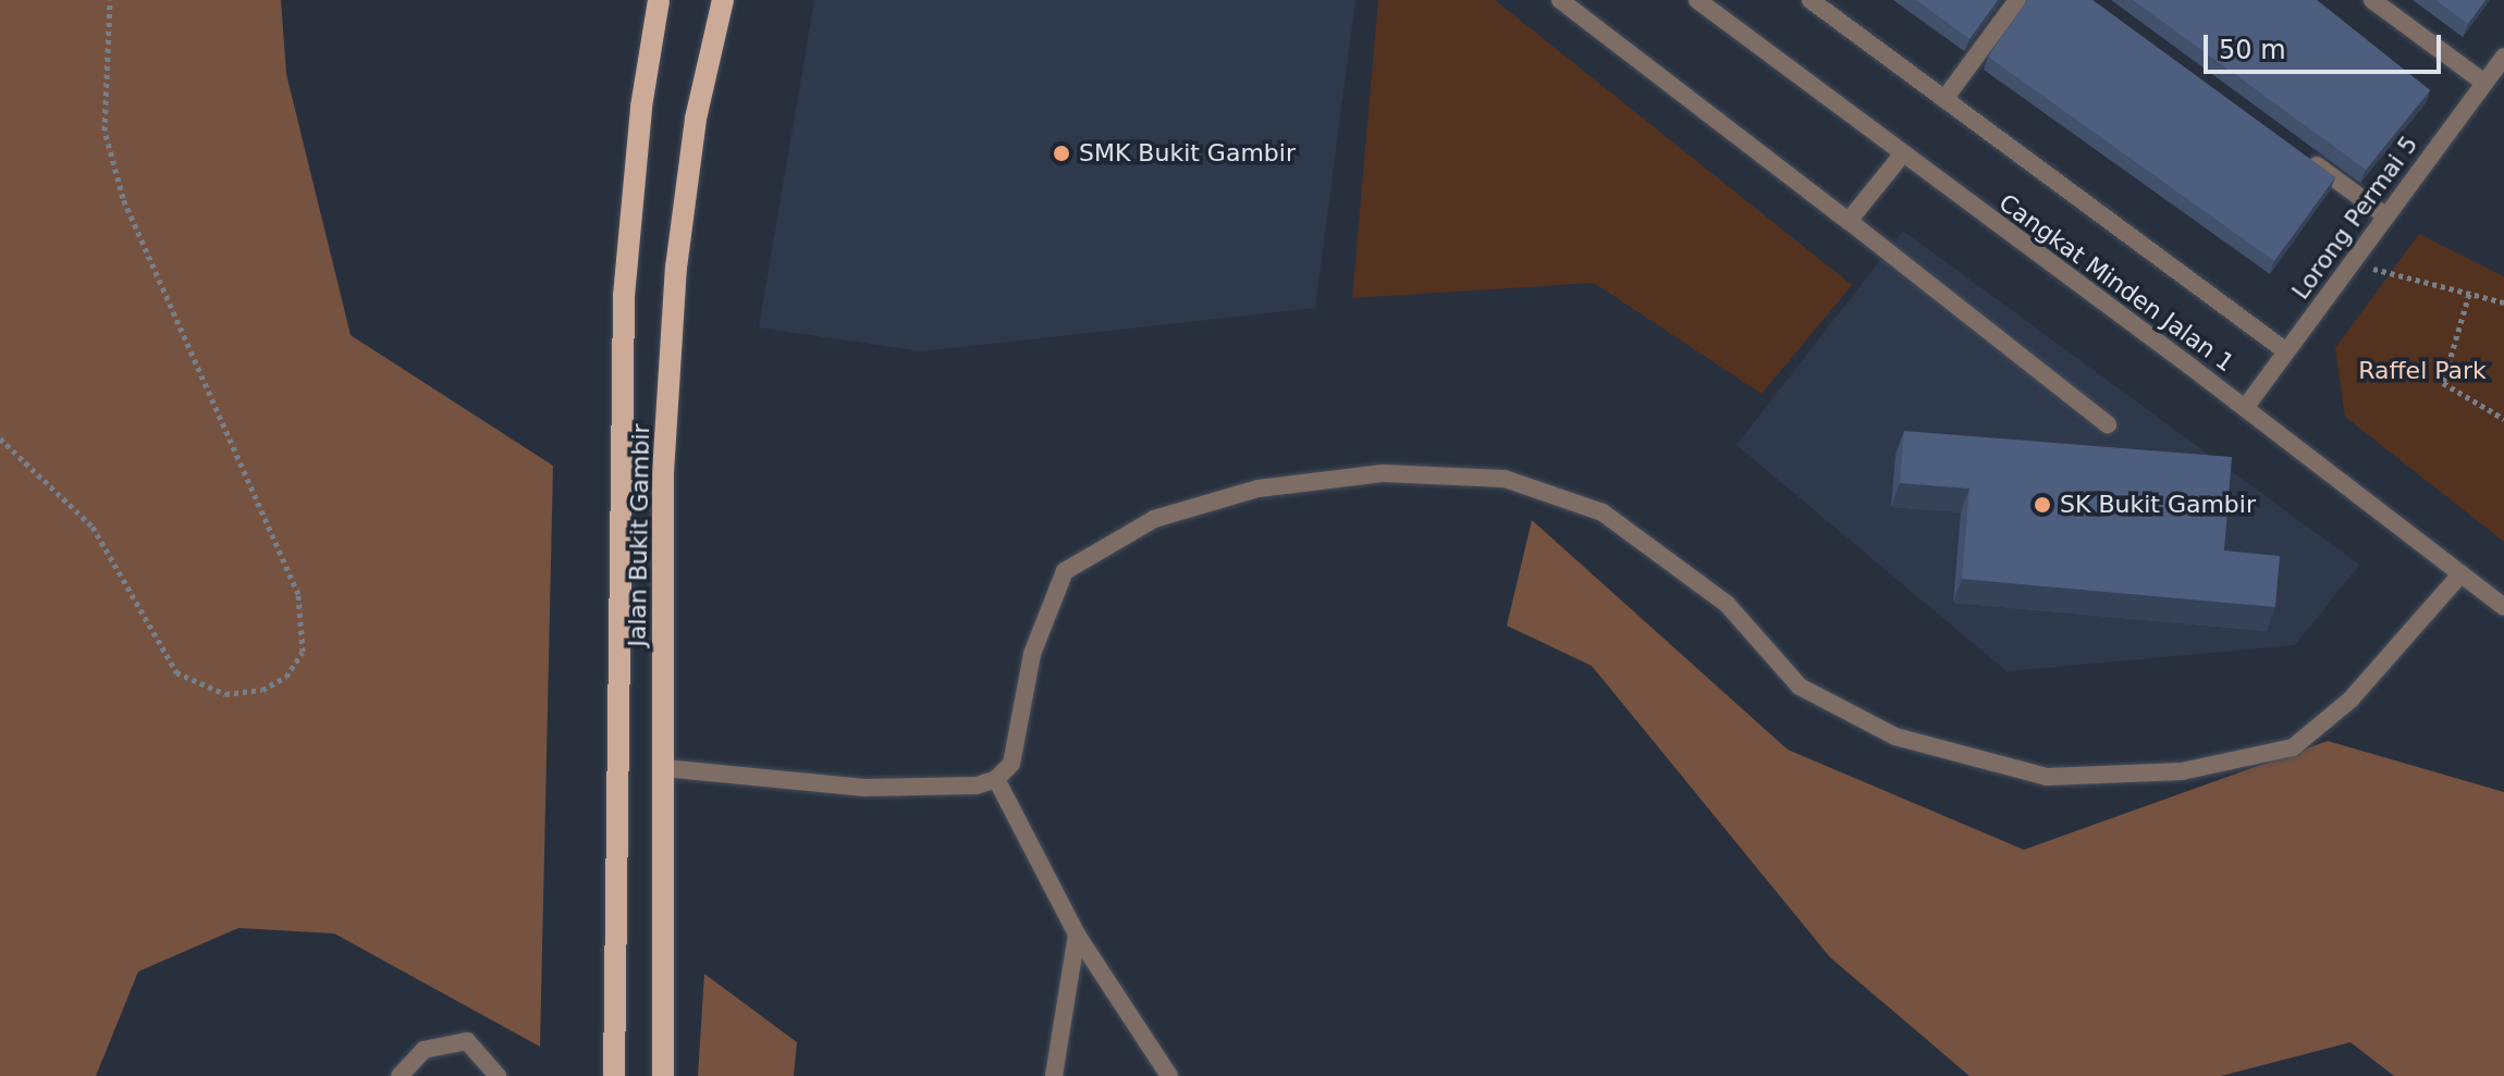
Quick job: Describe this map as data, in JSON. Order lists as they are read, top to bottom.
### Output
{
  "streets": {
    "main road": ["Jalan Bukit Gambir"],
    "street": ["Lorong Permai 5", "Cangkat Minden Jalan 1"]
  },
  "crossings": [
    ["Lorong Permai 5", "Cangkat Minden Jalan 1"]
  ],
  "parks": ["Raffel Park"],
  "places": ["SMK Bukit Gambir", "SK Bukit Gambir"],
  "scale_bar": "50 m"
}
